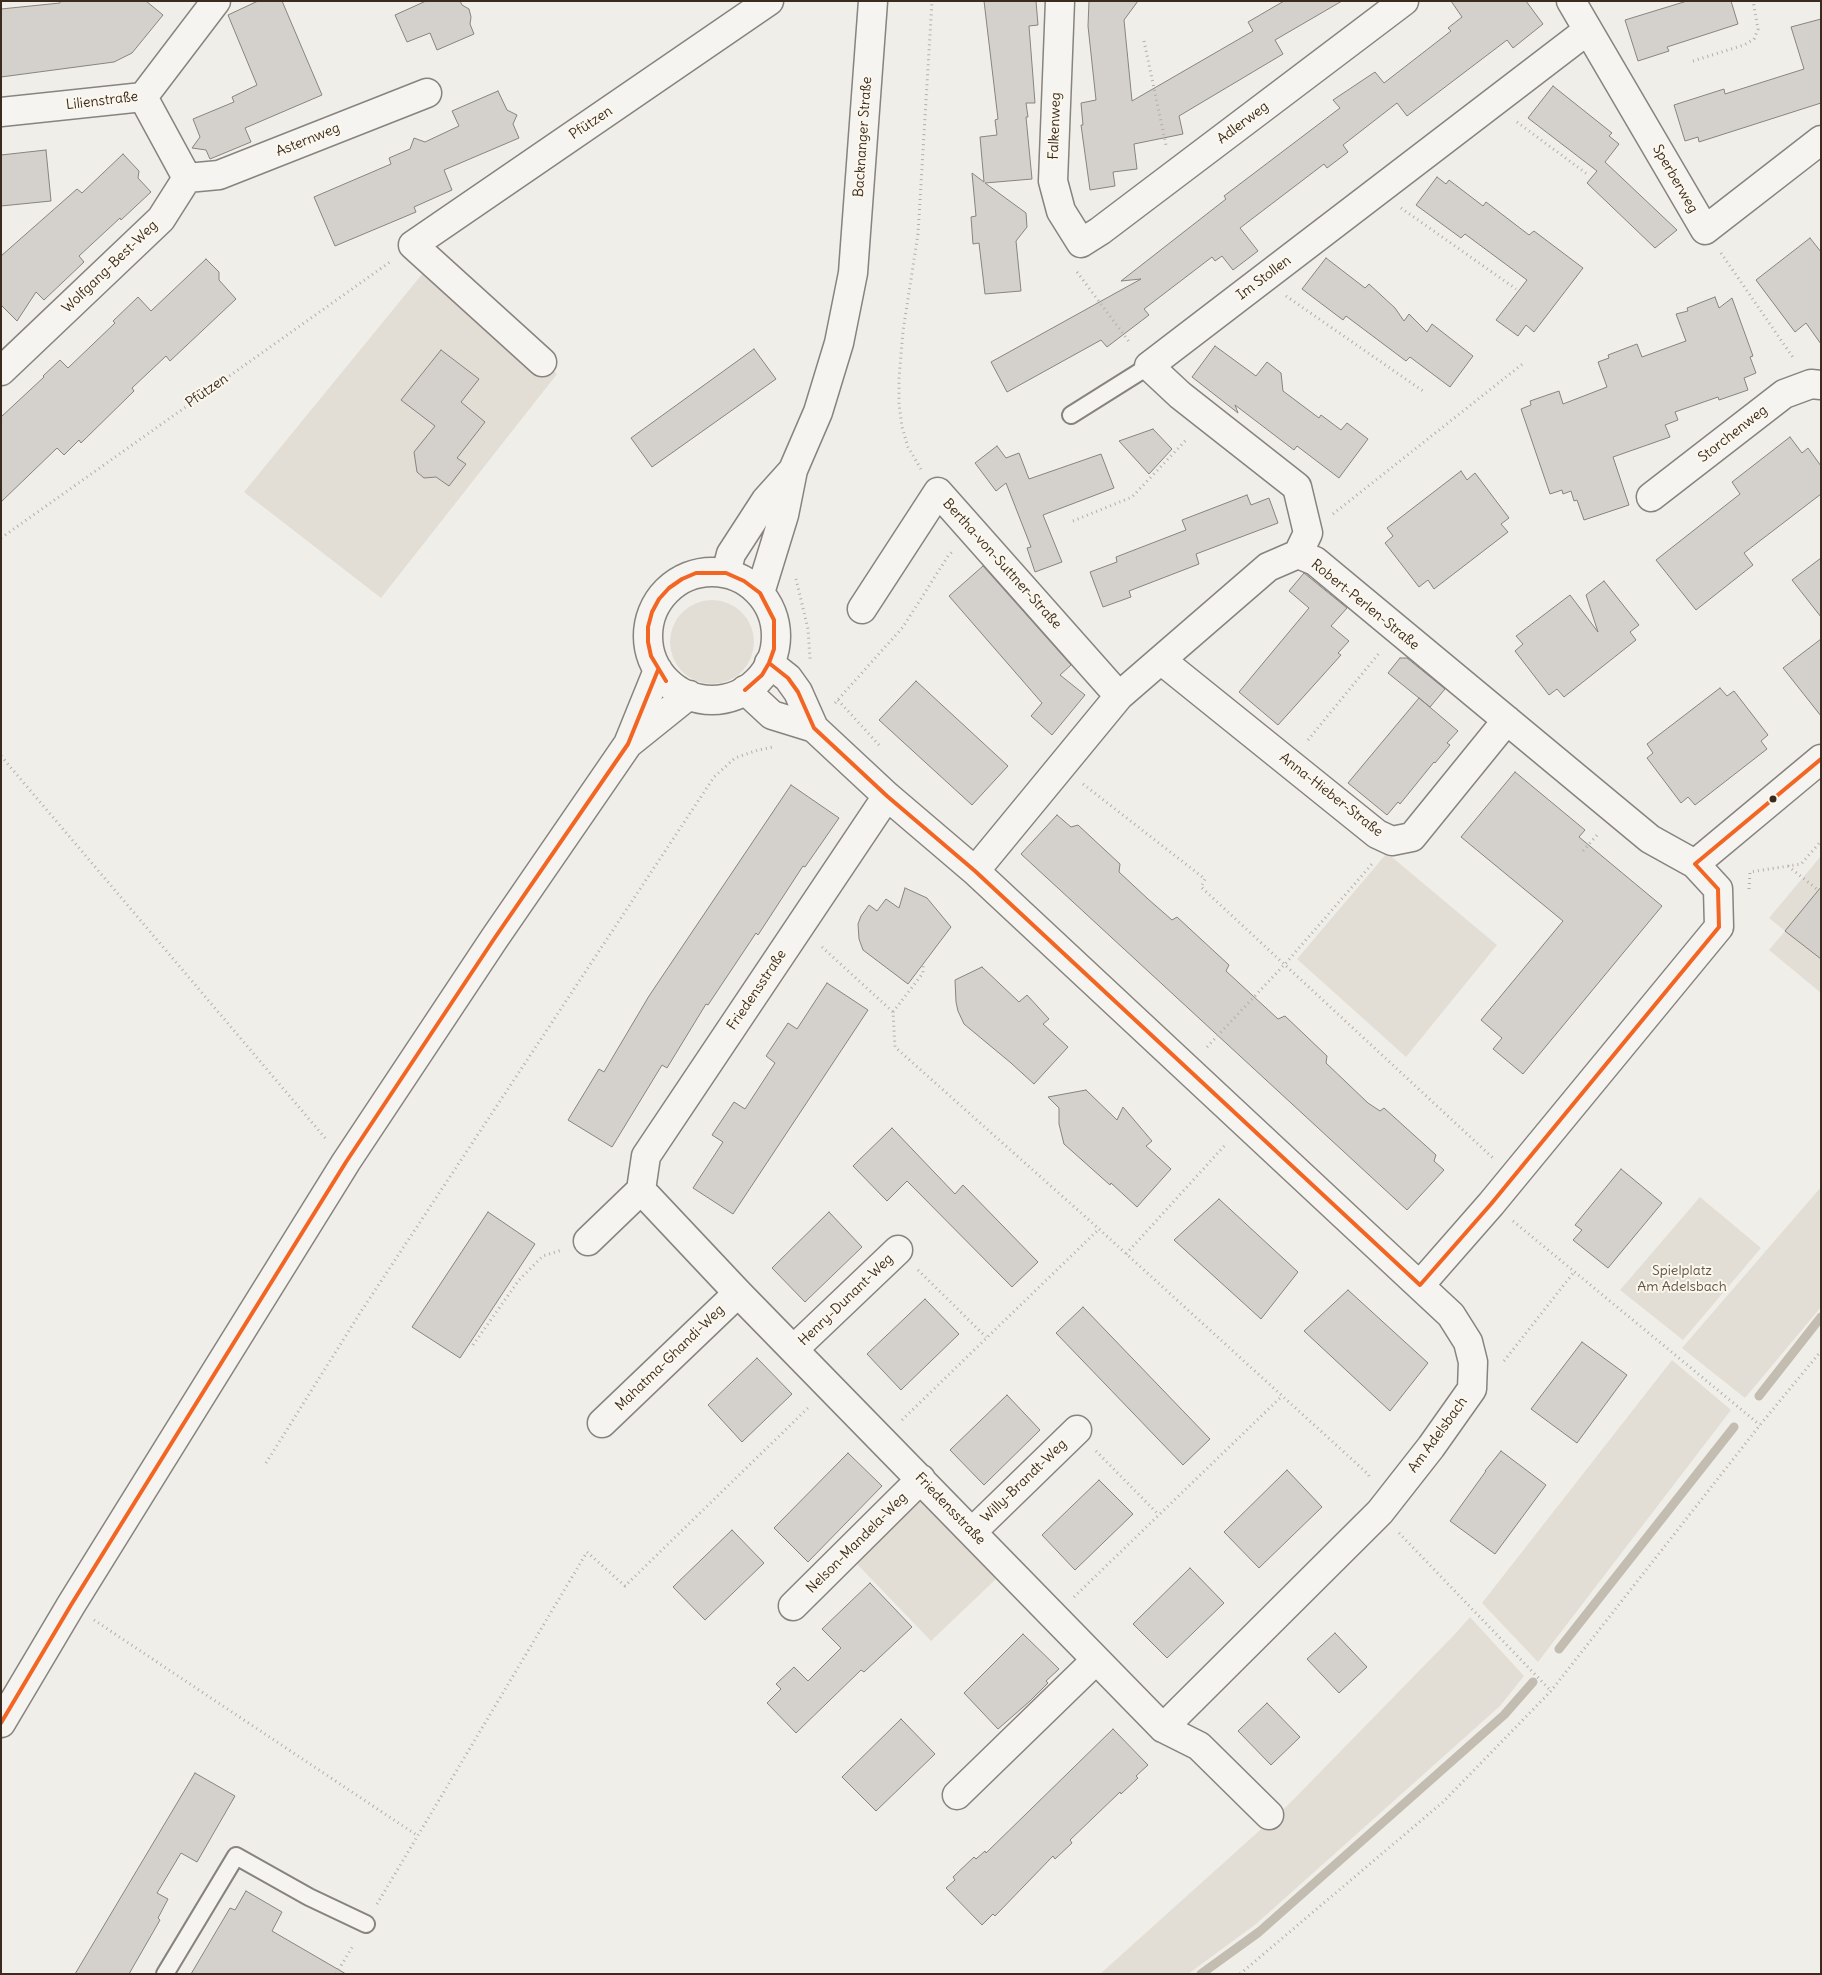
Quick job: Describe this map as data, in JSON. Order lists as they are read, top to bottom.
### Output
{
  "streets": {
    "street": [
      "Lilienstraße",
      "Pfützen",
      "Adlerweg",
      "Falkenweg",
      "Backnanger Straße",
      "Asternweg",
      "Sperberweg",
      "Wolfgang-Best-Weg",
      "Im Stollen",
      "Storchenweg",
      "Bertha-von-Suttner-Straße",
      "Robert-Perlen-Straße",
      "Anna-Hieber-Straße",
      "Friedensstraße",
      "Henry-Dunant-Weg",
      "Mahatma-Ghandi-Weg",
      "Am Adelsbach",
      "Willy-Brandt-Weg",
      "Nelson-Mandela-Weg"
    ]
  },
  "crossings": [
    ["Adlerweg", "Falkenweg"],
    ["Asternweg", "Wolfgang-Best-Weg"],
    ["Sperberweg", "Im Stollen"],
    ["Bertha-von-Suttner-Straße", "Robert-Perlen-Straße"],
    ["Robert-Perlen-Straße", "Anna-Hieber-Straße"],
    ["Robert-Perlen-Straße", "Am Adelsbach"],
    ["Friedensstraße", "Henry-Dunant-Weg"],
    ["Friedensstraße", "Mahatma-Ghandi-Weg"],
    ["Friedensstraße", "Am Adelsbach"],
    ["Friedensstraße", "Willy-Brandt-Weg"],
    ["Friedensstraße", "Nelson-Mandela-Weg"]
  ],
  "parks": ["Spielplatz Am Adelsbach"]
}
